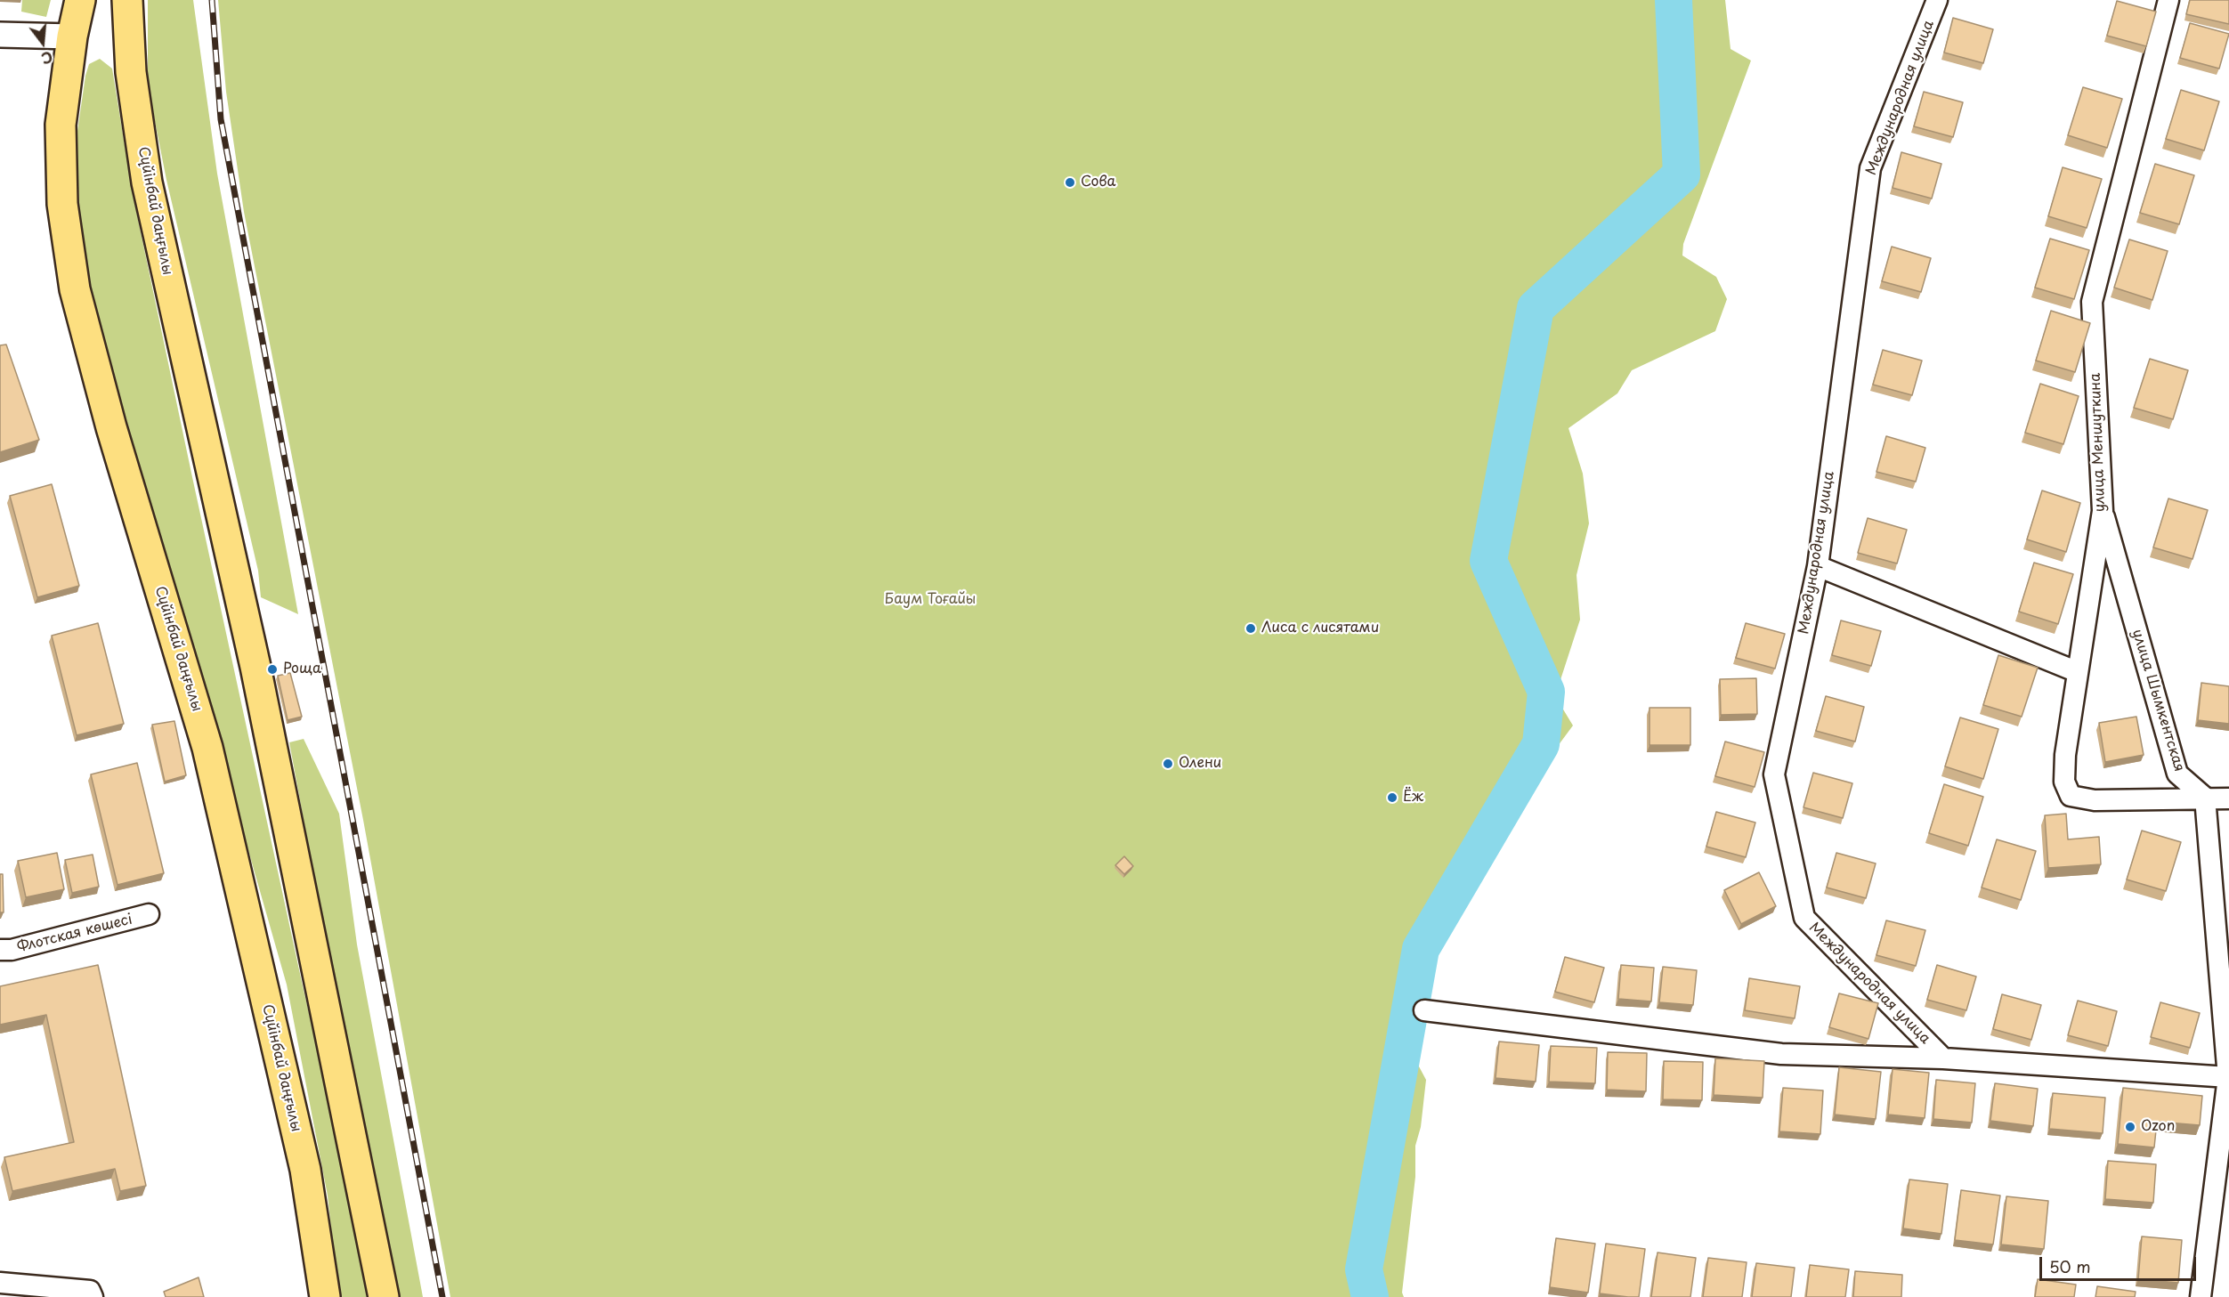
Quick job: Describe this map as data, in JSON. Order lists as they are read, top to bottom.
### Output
{
  "streets": {
    "main road": ["Сүйінбай даңғылы"],
    "street": [
      "Международная улица",
      "улица Меншуткина",
      "улица Шымкентская",
      "Флотская көшесі"
    ]
  },
  "crossings": [
    ["улица Меншуткина", "улица Шымкентская"]
  ],
  "parks": ["Баум Тоғайы"],
  "places": [
    "Сова",
    "Лиса с лисятами",
    "Роща",
    "Олени",
    "Ёж",
    "Ozon"
  ],
  "scale_bar": "50 m",
  "north": "bottom"
}
